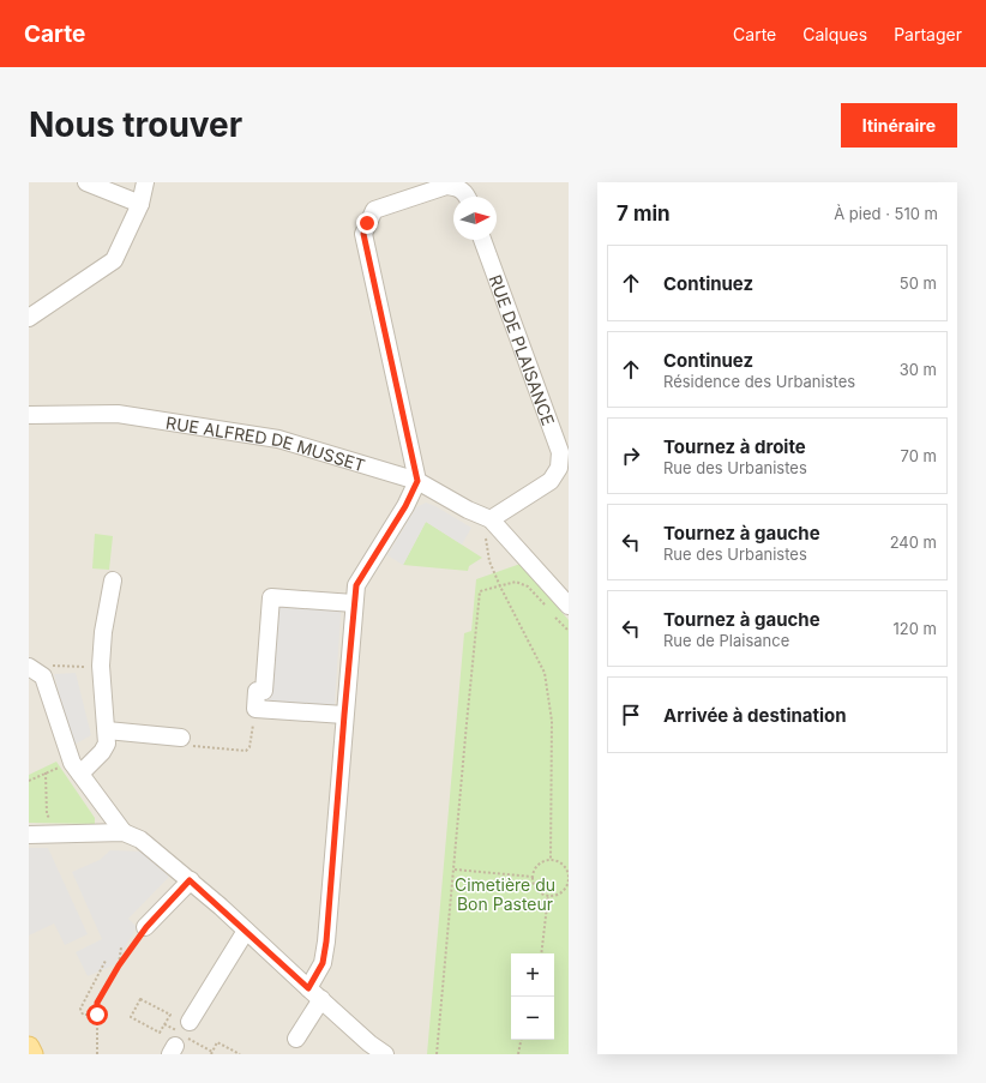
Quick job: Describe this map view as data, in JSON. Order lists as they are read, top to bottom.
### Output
{
  "streets": {
    "street": ["RUE DE PLAISANCE", "RUE ALFRED DE MUSSET"]
  },
  "crossings": [
    ["RUE DE PLAISANCE", "RUE ALFRED DE MUSSET"]
  ],
  "parks": ["Cimetière du Bon Pasteur"],
  "north": "right",
  "page": {
    "header": "Carte",
    "nav": ["Carte", "Calques", "Partager"],
    "buttons": "Itinéraire",
    "title": "Nous trouver",
    "heading": ["7 min", "À pied · 510 m"],
    "list": [
      ["Continuez", "50 m"],
      ["Continuez", "Résidence des Urbanistes", "30 m"],
      ["Tournez à droite", "Rue des Urbanistes", "70 m"],
      ["Tournez à gauche", "Rue des Urbanistes", "240 m"],
      ["Tournez à gauche", "Rue de Plaisance", "120 m"],
      "Arrivée à destination"
    ],
    "map_buttons": ["+", "−"]
  }
}
